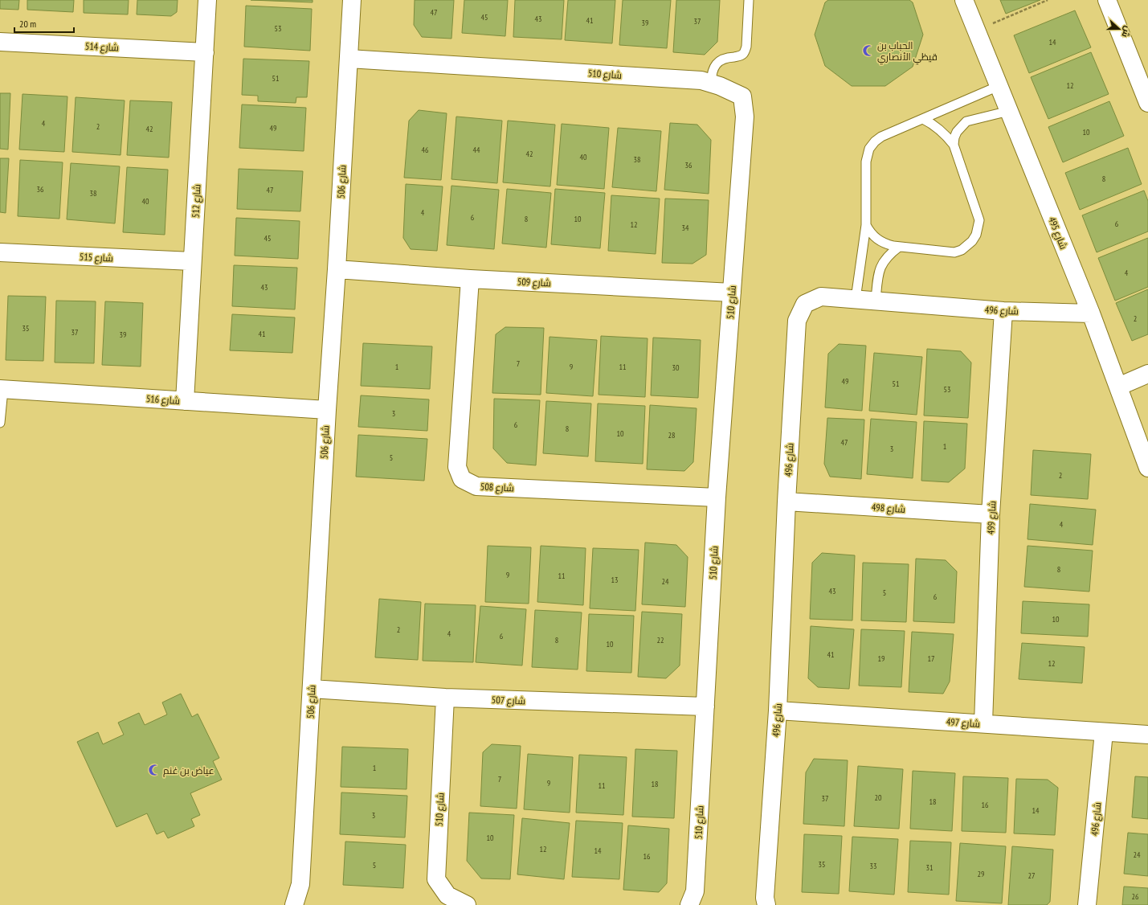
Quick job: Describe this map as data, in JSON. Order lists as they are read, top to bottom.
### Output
{
  "streets": {
    "street": [
      "شارع 514",
      "شارع 510",
      "شارع 506",
      "شارع 512",
      "شارع 495",
      "شارع 515",
      "شارع 509",
      "شارع 496",
      "شارع 516",
      "شارع 508",
      "شارع 498",
      "شارع 499",
      "شارع 507",
      "شارع 497"
    ]
  },
  "crossings": [
    ["شارع 514", "شارع 512"],
    ["شارع 510", "شارع 506"],
    ["شارع 510", "شارع 509"],
    ["شارع 510", "شارع 508"],
    ["شارع 510", "شارع 507"],
    ["شارع 506", "شارع 509"],
    ["شارع 506", "شارع 516"],
    ["شارع 506", "شارع 507"],
    ["شارع 512", "شارع 515"],
    ["شارع 512", "شارع 516"],
    ["شارع 495", "شارع 496"],
    ["شارع 509", "شارع 508"],
    ["شارع 496", "شارع 498"],
    ["شارع 496", "شارع 499"],
    ["شارع 496", "شارع 497"],
    ["شارع 498", "شارع 499"],
    ["شارع 499", "شارع 497"]
  ],
  "places": {
    "mosque": ["الحباب بن قيظي الأنصاري", "عياض بن غنم"]
  },
  "house_numbers": [
    "47",
    "45",
    "43",
    "41",
    "37",
    "39",
    "53",
    "14",
    "51",
    "12",
    "4",
    "2",
    "49",
    "42",
    "10",
    "46",
    "44",
    "42",
    "40",
    "38",
    "36",
    "8",
    "36",
    "47",
    "38",
    "40",
    "4",
    "6",
    "8",
    "10",
    "6",
    "12",
    "34",
    "45",
    "4",
    "43",
    "2",
    "35",
    "37",
    "41",
    "39",
    "7",
    "1",
    "9",
    "11",
    "30",
    "49",
    "51",
    "53",
    "3",
    "6",
    "8",
    "10",
    "28",
    "47",
    "1",
    "3",
    "5",
    "2",
    "4",
    "8",
    "9",
    "11",
    "13",
    "24",
    "43",
    "5",
    "6",
    "10",
    "2",
    "4",
    "6",
    "8",
    "22",
    "10",
    "41",
    "19",
    "17",
    "12",
    "1",
    "7",
    "9",
    "18",
    "11",
    "20",
    "37",
    "18",
    "16",
    "14",
    "3",
    "10",
    "12",
    "14",
    "24",
    "16",
    "35",
    "5",
    "33",
    "31",
    "29",
    "27",
    "26"
  ],
  "scale_bar": "20 m",
  "north": "right"
}
